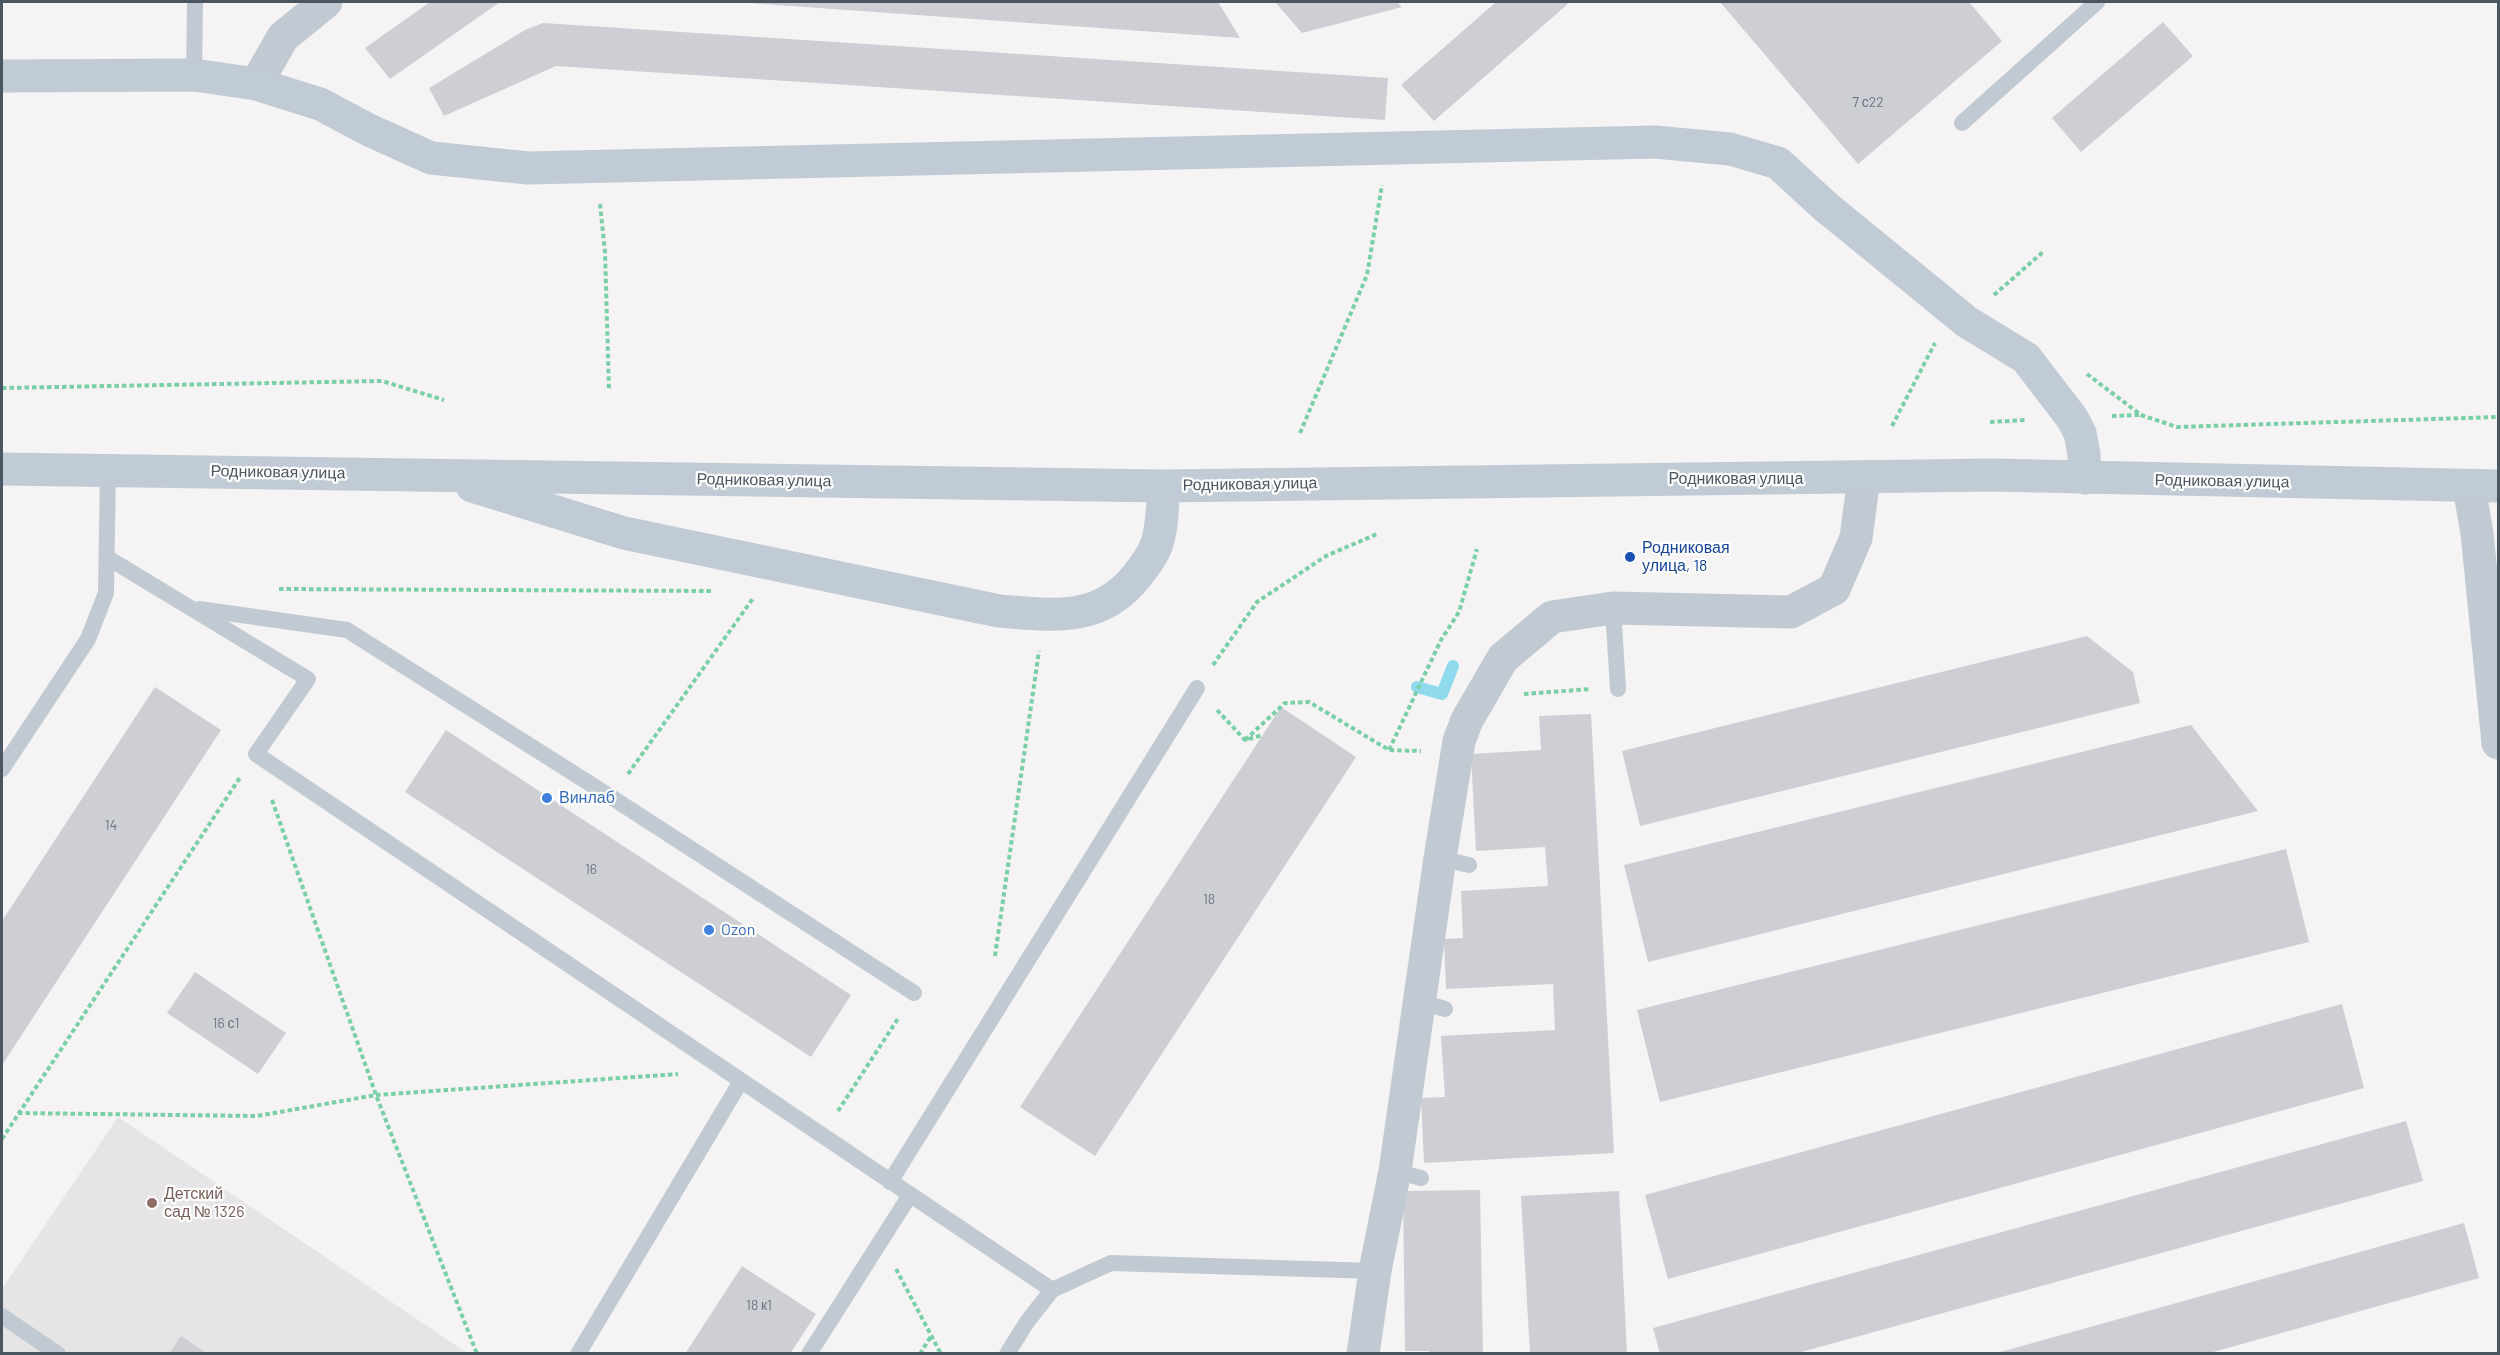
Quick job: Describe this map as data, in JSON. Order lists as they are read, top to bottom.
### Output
{
  "streets": {
    "main road": ["Родниковая улица"]
  },
  "places": [
    "Родниковая улица, 18",
    "Винлаб",
    "Ozon",
    "Детский сад № 1326"
  ],
  "house_numbers": [
    "7 с22",
    "14",
    "16",
    "18",
    "16 с1",
    "18 к1"
  ]
}
